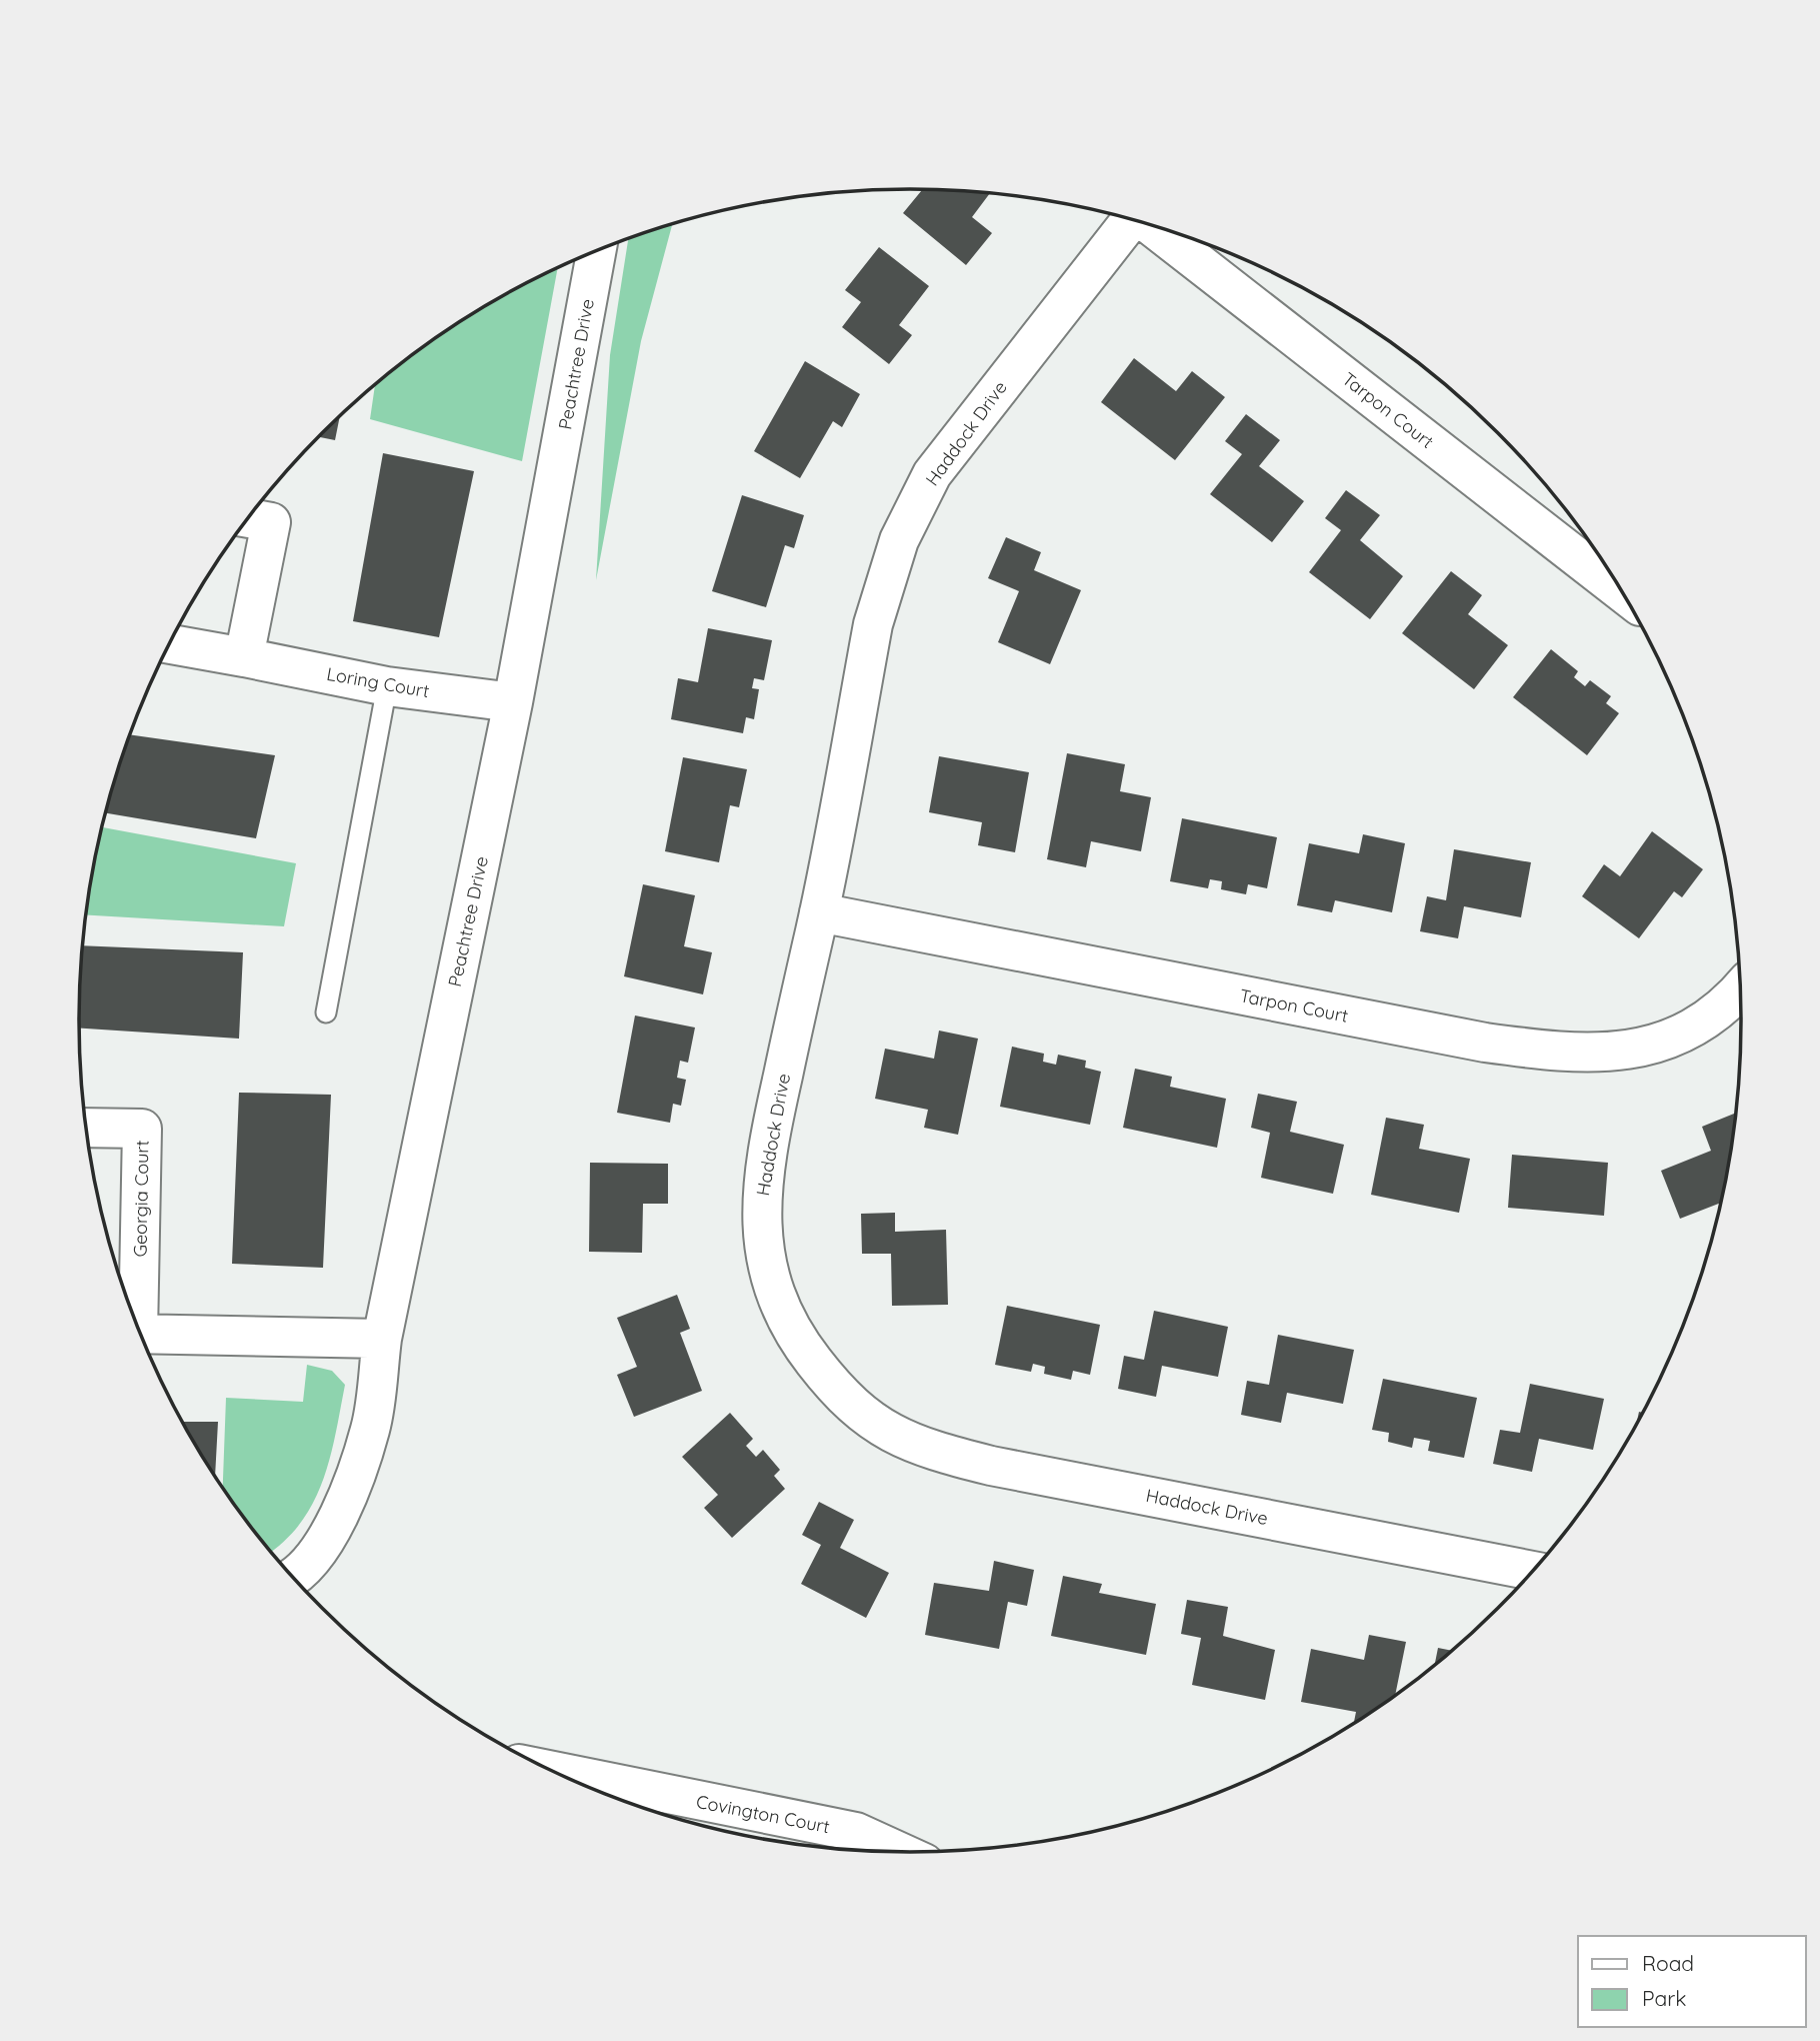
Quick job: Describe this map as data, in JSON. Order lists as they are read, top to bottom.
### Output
{
  "streets": {
    "street": [
      "Peachtree Drive",
      "Tarpon Court",
      "Haddock Drive",
      "Loring Court",
      "Georgia Court",
      "Covington Court"
    ]
  },
  "crossings": [
    ["Peachtree Drive", "Loring Court"],
    ["Peachtree Drive", "Georgia Court"],
    ["Tarpon Court", "Haddock Drive"]
  ],
  "legend": ["Road", "Park"]
}
